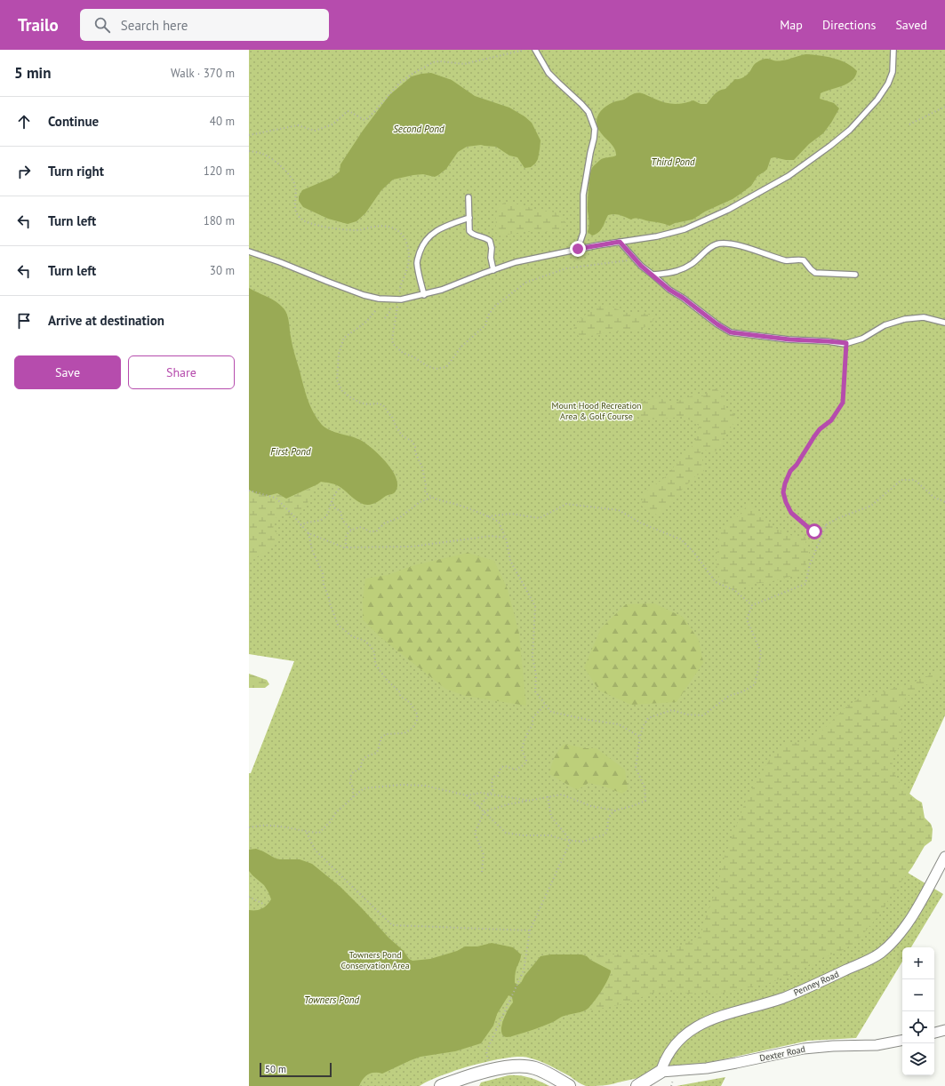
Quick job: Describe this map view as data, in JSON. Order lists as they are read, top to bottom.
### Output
{
  "streets": {
    "street": ["Penney Road", "Dexter Road"]
  },
  "crossings": [
    ["Penney Road", "Dexter Road"]
  ],
  "water": [
    "Second Pond",
    "Third Pond",
    "First Pond",
    "Towners Pond"
  ],
  "parks": ["Mount Hood Recreation Area & Golf Course", "Towners Pond Conservation Area"],
  "scale_bar": "50 m",
  "page": {
    "header": "Trailo",
    "search": "Search here",
    "nav": ["Map", "Directions", "Saved"],
    "heading": ["5 min", "Walk · 370 m"],
    "list": [
      ["Continue", "40 m"],
      ["Turn right", "120 m"],
      ["Turn left", "180 m"],
      ["Turn left", "30 m"],
      "Arrive at destination"
    ],
    "buttons": ["Save", "Share"],
    "map_buttons": ["+", "−"],
    "scale": "50 m"
  }
}
